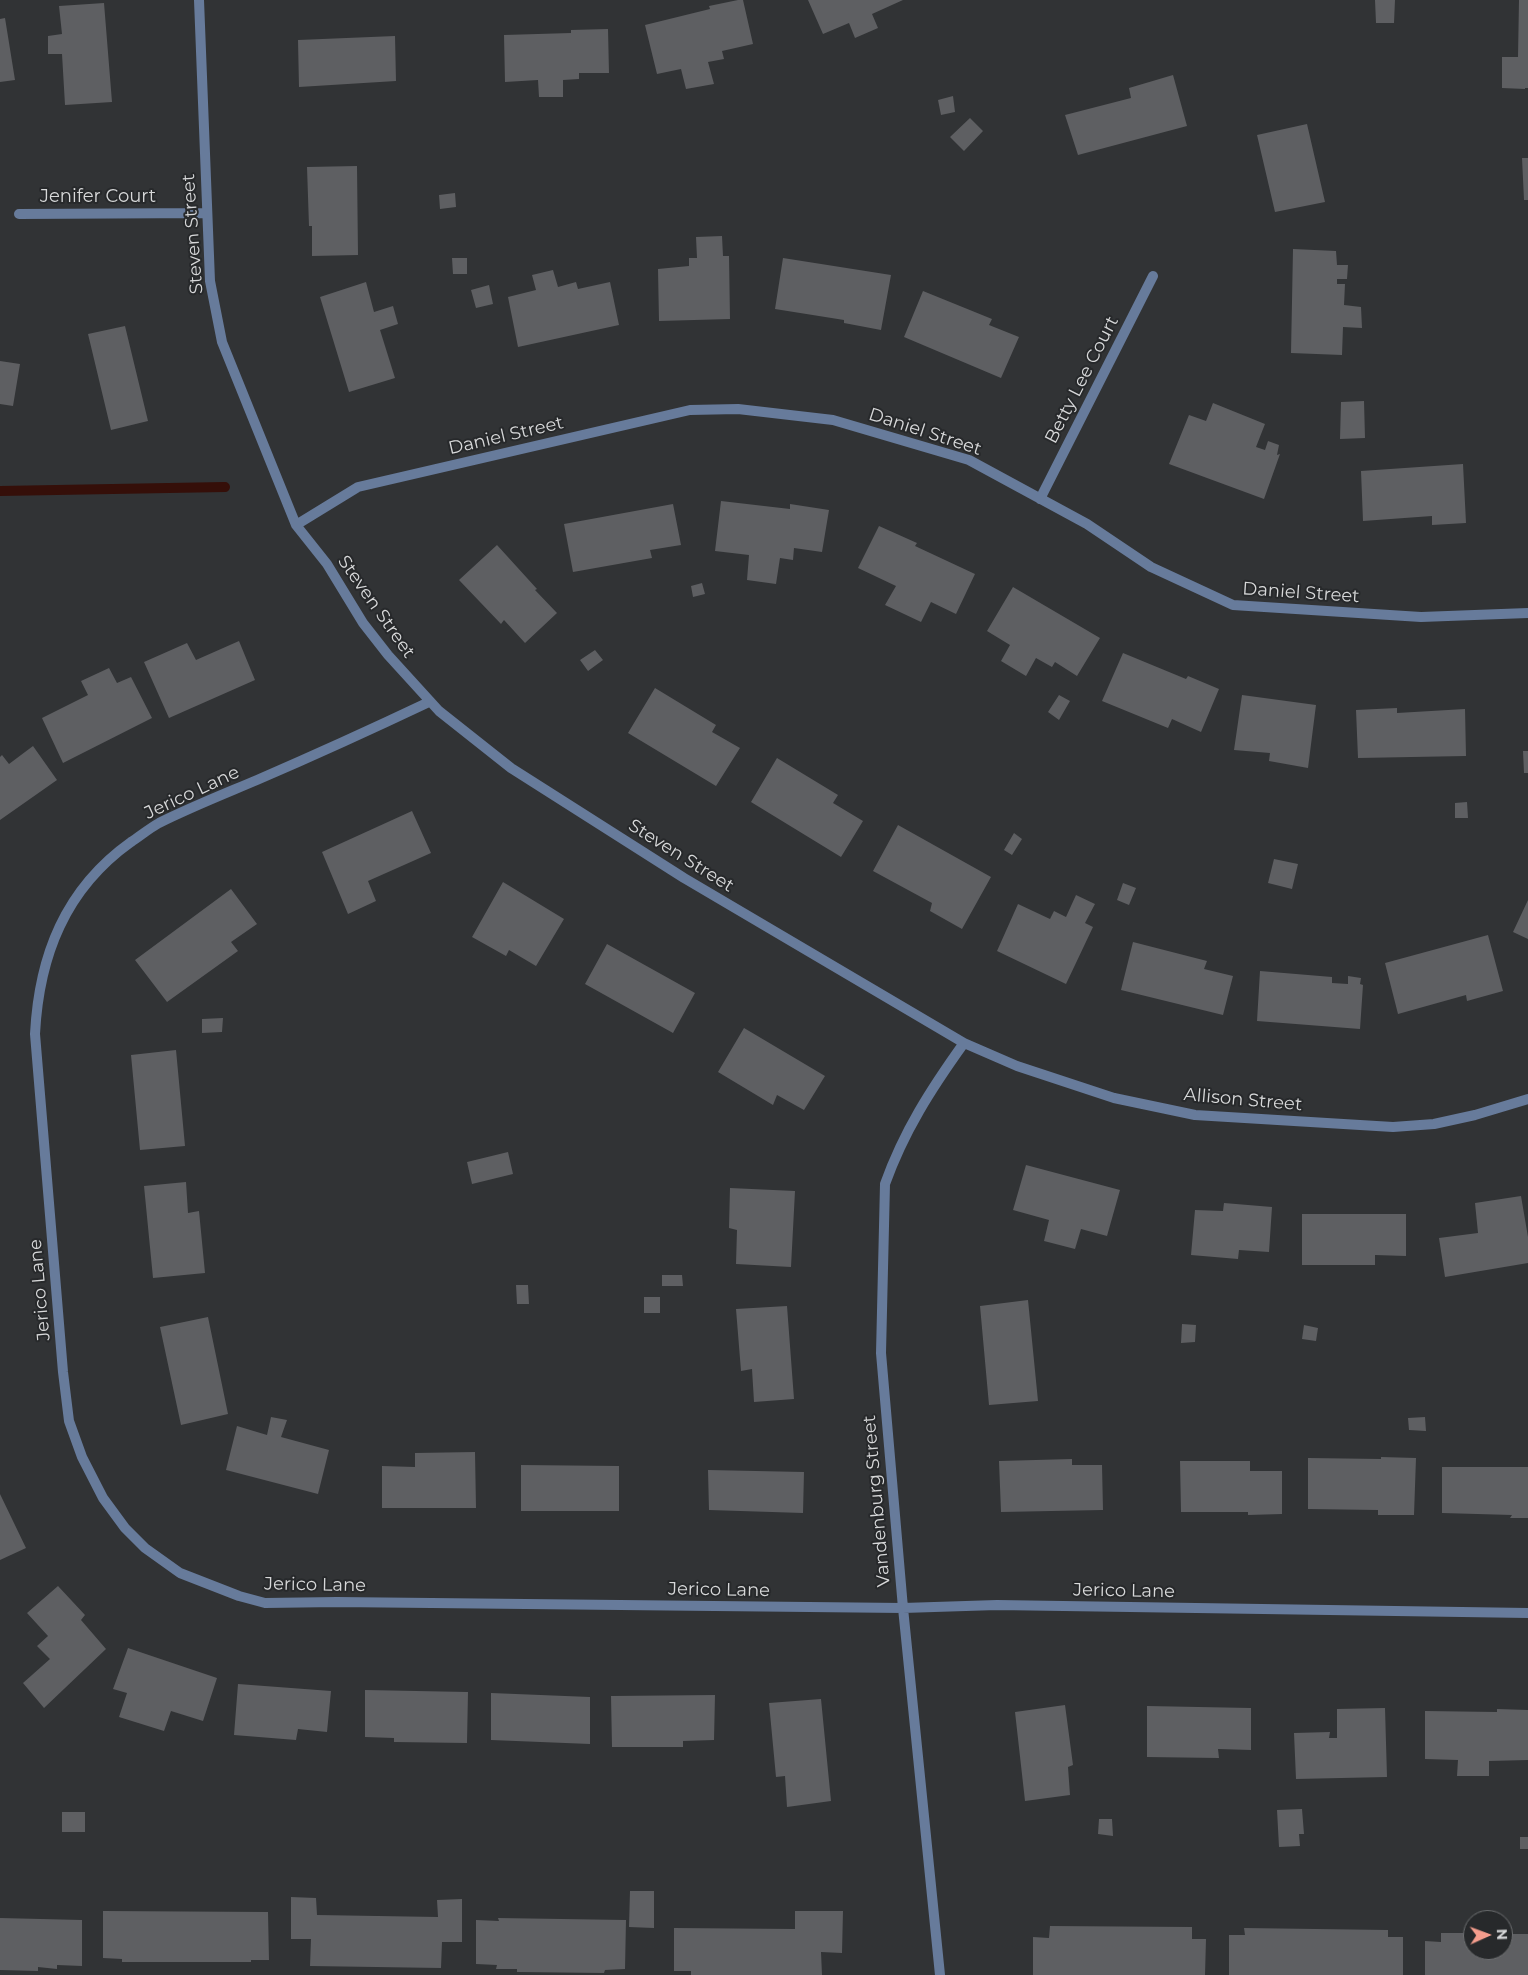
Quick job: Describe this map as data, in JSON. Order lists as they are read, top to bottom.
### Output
{
  "streets": {
    "street": [
      "Jenifer Court",
      "Steven Street",
      "Betty Lee Court",
      "Daniel Street",
      "Jerico Lane",
      "Allison Street",
      "Vandenburg Street"
    ]
  },
  "crossings": [
    ["Jenifer Court", "Steven Street"],
    ["Steven Street", "Daniel Street"],
    ["Steven Street", "Jerico Lane"],
    ["Steven Street", "Allison Street"],
    ["Steven Street", "Vandenburg Street"],
    ["Betty Lee Court", "Daniel Street"],
    ["Jerico Lane", "Vandenburg Street"],
    ["Allison Street", "Vandenburg Street"]
  ],
  "north": "right"
}
